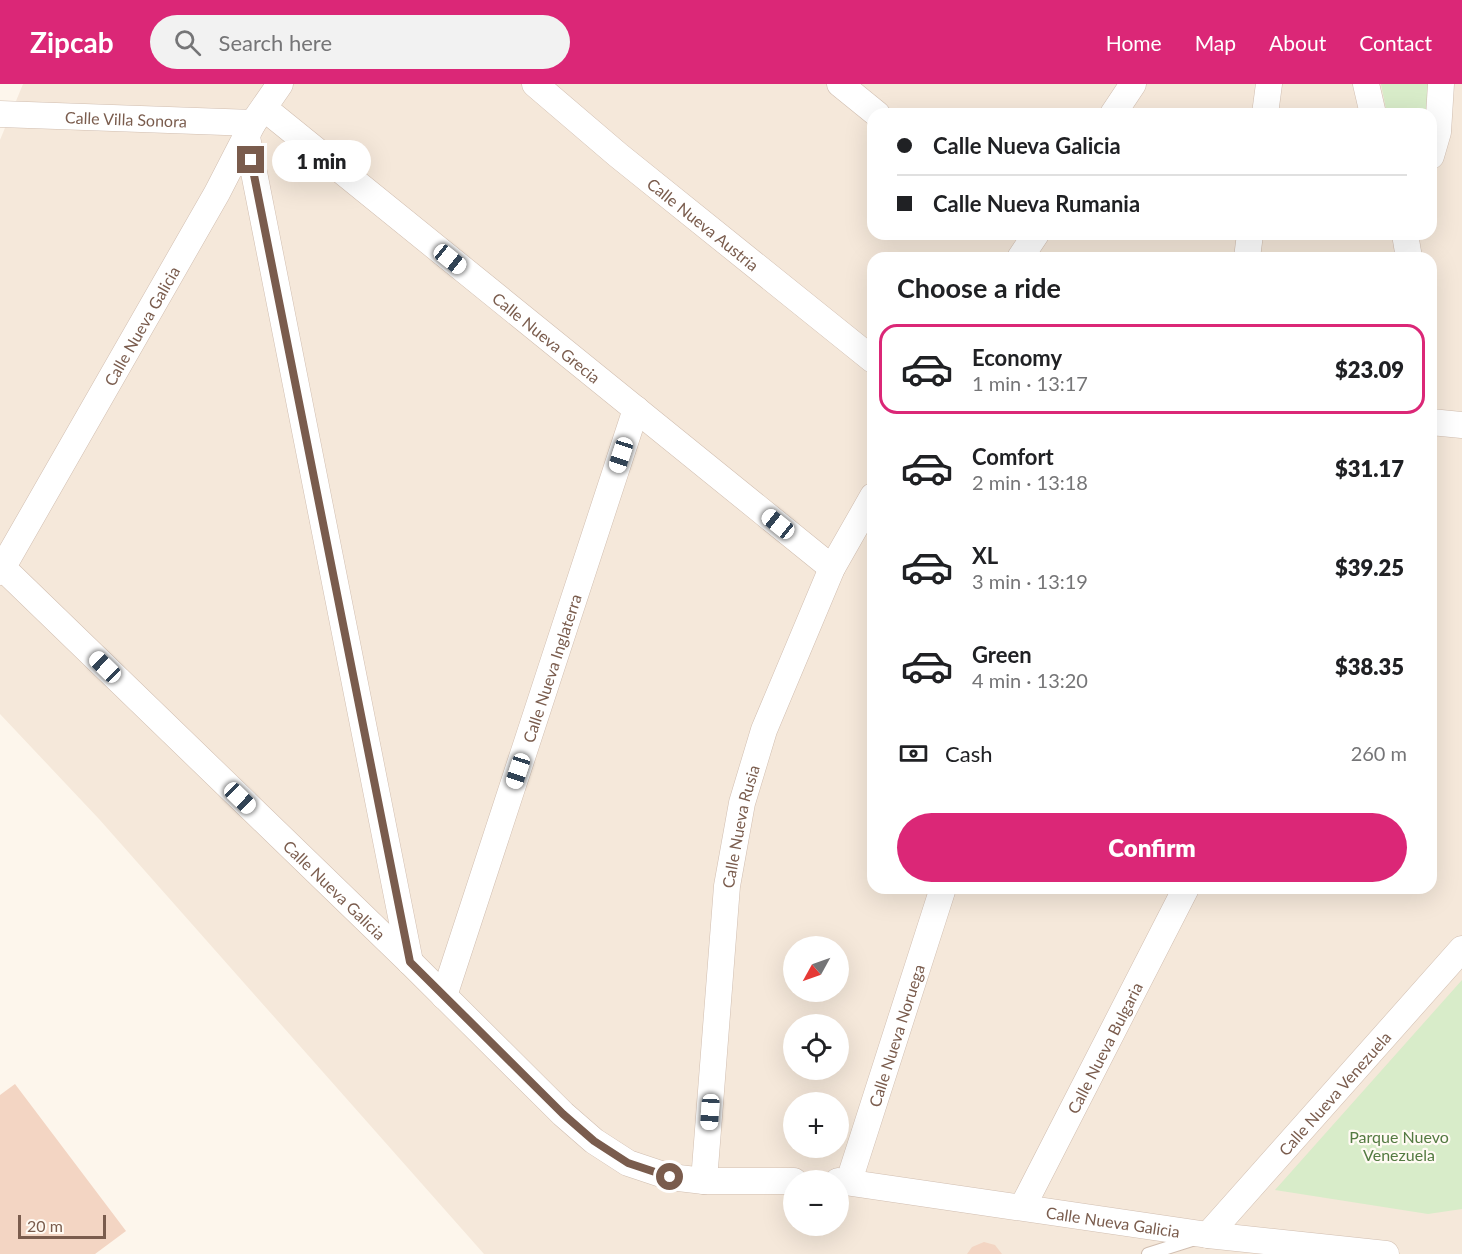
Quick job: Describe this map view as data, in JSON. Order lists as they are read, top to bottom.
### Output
{
  "streets": {
    "street": [
      "Calle Villa Sonora",
      "Calle Nueva Austria",
      "Calle Nueva Galicia",
      "Calle Nueva Grecia",
      "Calle Nueva Inglaterra",
      "Calle Nueva Rusia",
      "Calle Nueva Noruega",
      "Calle Nueva Bulgaria",
      "Calle Nueva Venezuela"
    ]
  },
  "crossings": [
    ["Calle Villa Sonora", "Calle Nueva Galicia"],
    ["Calle Villa Sonora", "Calle Nueva Grecia"],
    ["Calle Nueva Galicia", "Calle Nueva Grecia"],
    ["Calle Nueva Galicia", "Calle Nueva Inglaterra"],
    ["Calle Nueva Galicia", "Calle Nueva Rusia"],
    ["Calle Nueva Galicia", "Calle Nueva Bulgaria"],
    ["Calle Nueva Galicia", "Calle Nueva Venezuela"],
    ["Calle Nueva Grecia", "Calle Nueva Inglaterra"],
    ["Calle Nueva Grecia", "Calle Nueva Rusia"]
  ],
  "parks": ["Parque Nuevo Venezuela"],
  "scale_bar": "20 m",
  "north": "bottom left",
  "page": {
    "header": "Zipcab",
    "search": "Search here",
    "nav": [
      "Home",
      "Map",
      "About",
      "Contact"
    ],
    "banner": ["Calle Nueva Galicia", "Calle Nueva Rumania"],
    "bubble": "1 min",
    "heading": "Choose a ride",
    "list": [
      {
        "name": "Economy",
        "note": "1 min · 13:17",
        "value": "$23.09"
      },
      {
        "name": "Comfort",
        "note": "2 min · 13:18",
        "value": "$31.17"
      },
      {
        "name": "XL",
        "note": "3 min · 13:19",
        "value": "$39.25"
      },
      {
        "name": "Green",
        "note": "4 min · 13:20",
        "value": "$38.35"
      }
    ],
    "pay": ["Cash", "260 m"],
    "buttons": "Confirm",
    "map_buttons": ["+", "−"],
    "scale": "20 m"
  }
}
